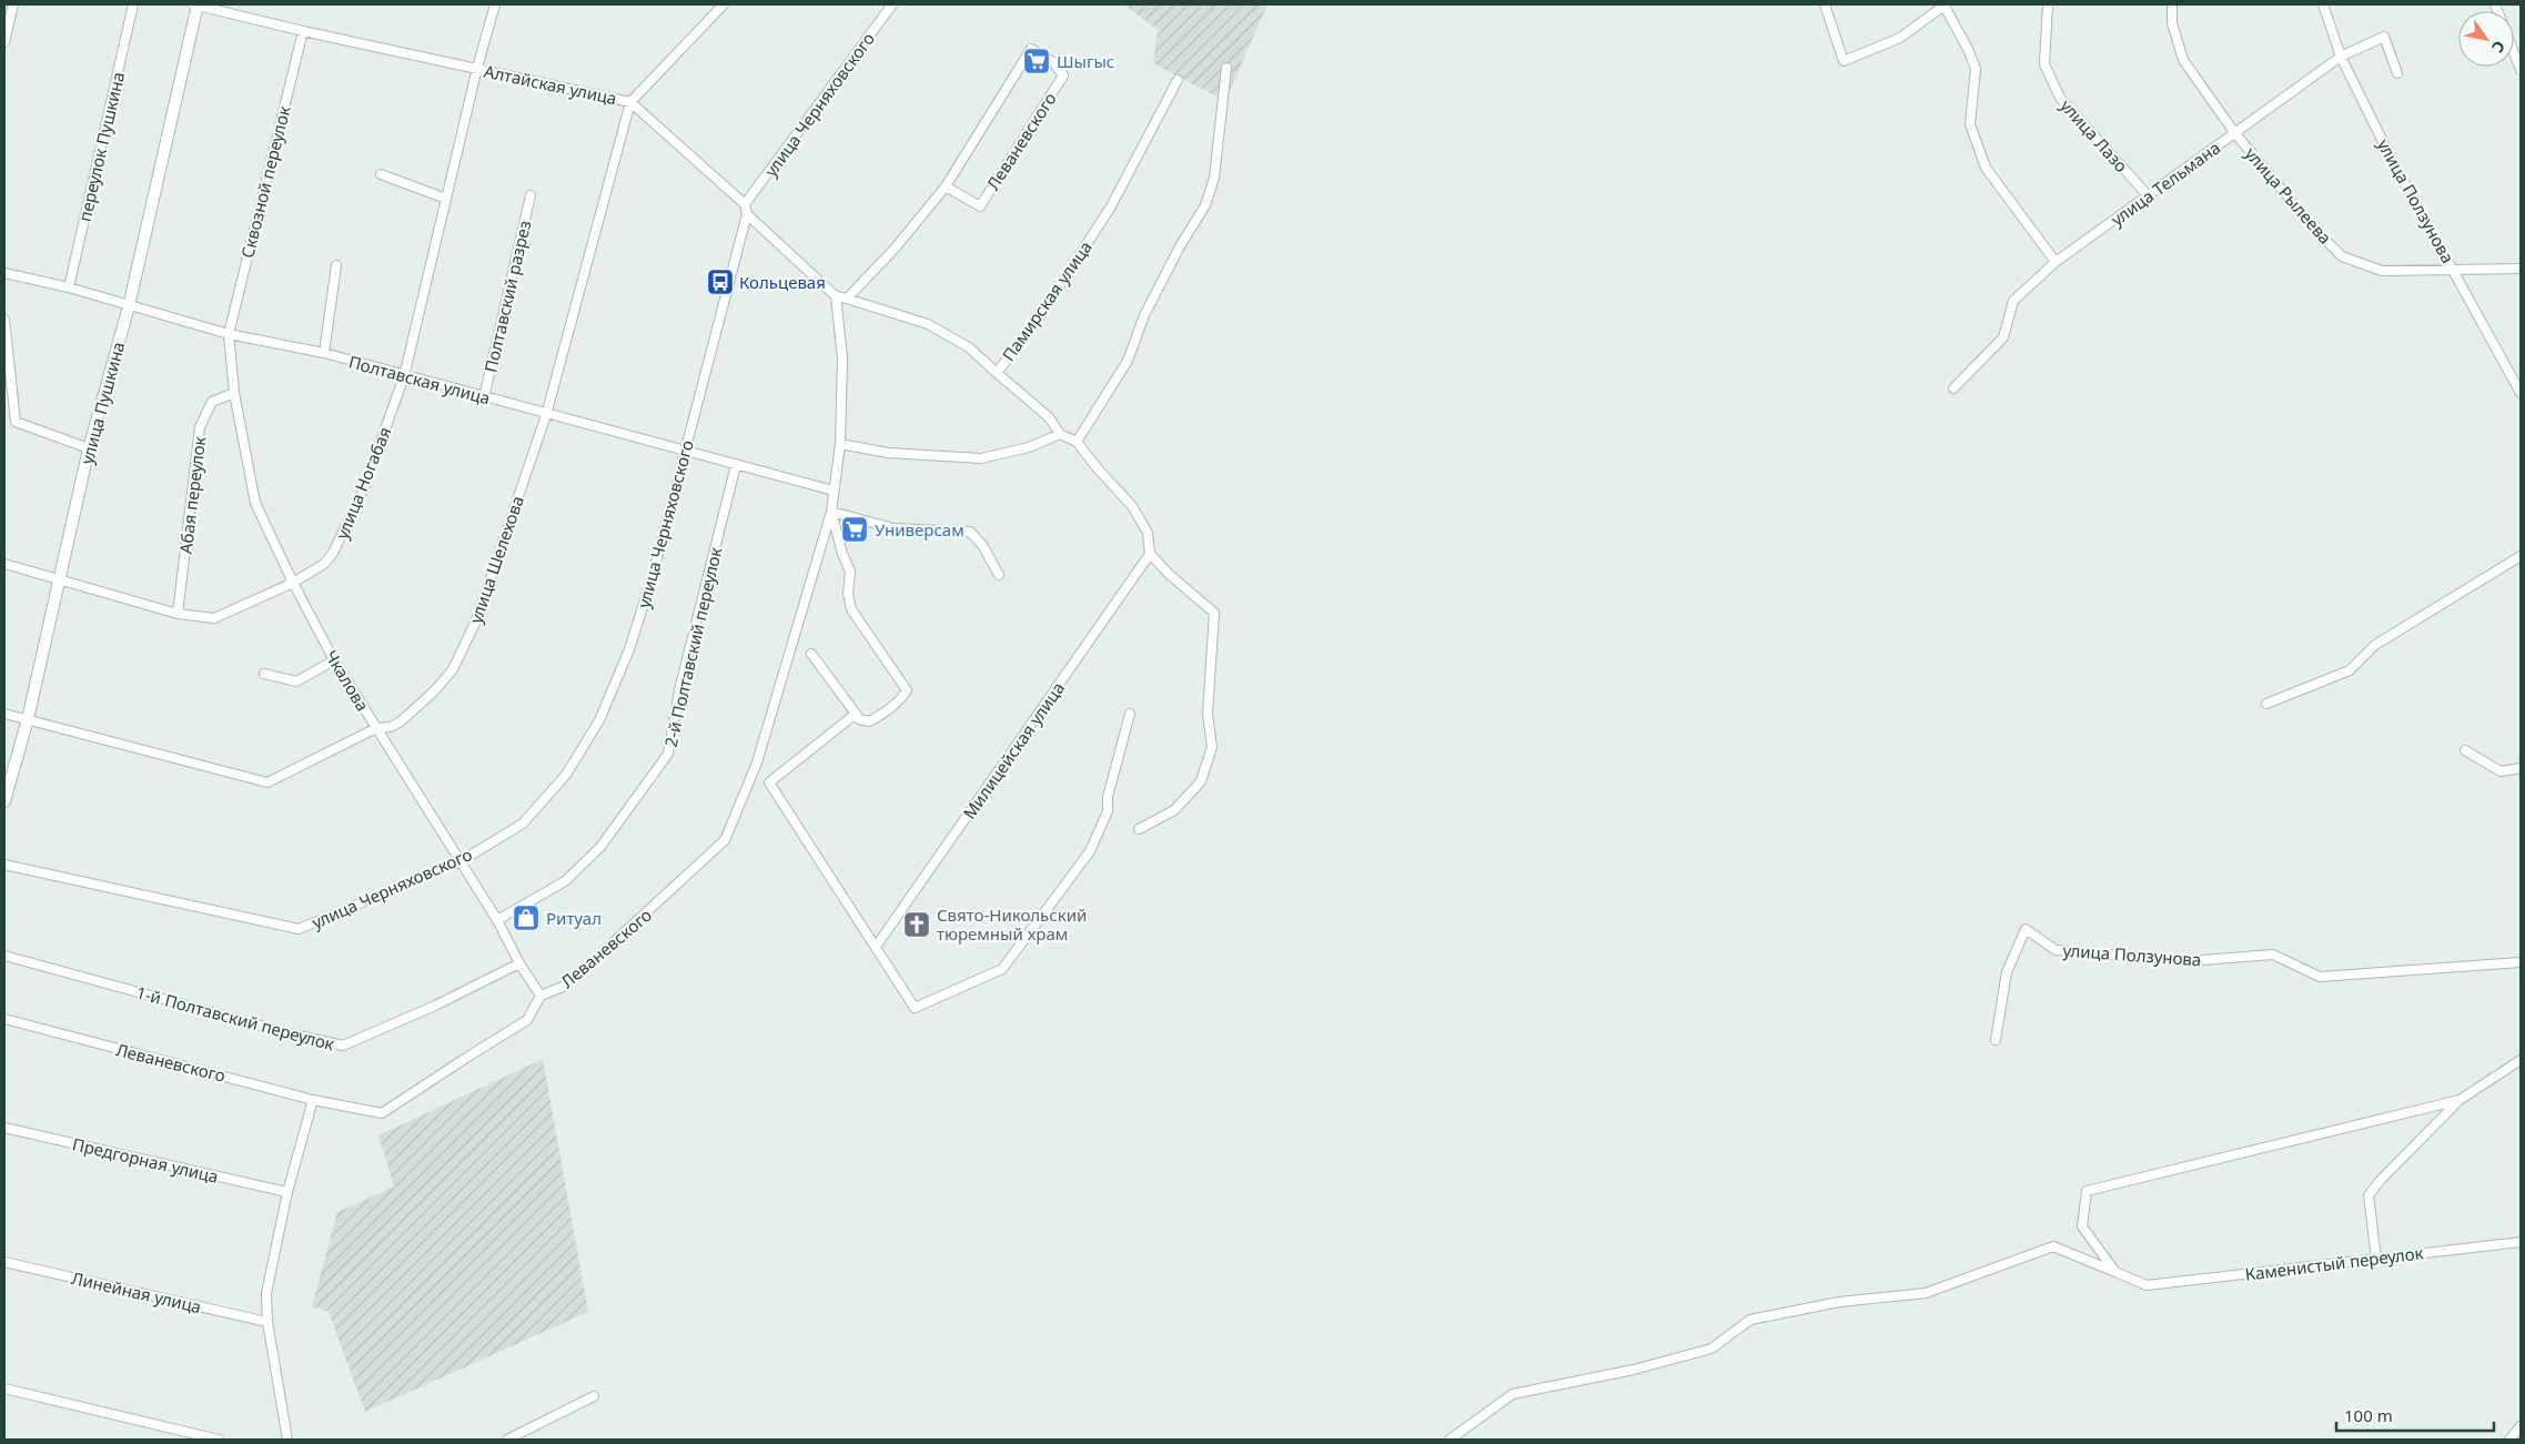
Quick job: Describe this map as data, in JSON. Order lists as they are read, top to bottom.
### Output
{
  "streets": {
    "street": [
      "Алтайская улица",
      "улица Черняховского",
      "улица Лазо",
      "Леваневского",
      "переулок Пушкина",
      "Сквозной переулок",
      "улица Тельмана",
      "улица Рылеева",
      "улица Ползунова",
      "Полтавский разрез",
      "Памирская улица",
      "Полтавская улица",
      "улица Пушкина",
      "улица Ногабая",
      "Абая переулок",
      "улица Шелехова",
      "2-й Полтавский переулок",
      "Чкалова",
      "Милицейская улица",
      "1-й Полтавский переулок",
      "Предгорная улица",
      "Каменистый переулок",
      "Линейная улица"
    ]
  },
  "crossings": [
    ["Алтайская улица", "улица Черняховского"],
    ["Алтайская улица", "Сквозной переулок"],
    ["Алтайская улица", "улица Пушкина"],
    ["Алтайская улица", "улица Ногабая"],
    ["Алтайская улица", "улица Шелехова"],
    ["улица Черняховского", "Полтавская улица"],
    ["улица Черняховского", "Чкалова"],
    ["улица Лазо", "улица Тельмана"],
    ["Леваневского", "Памирская улица"],
    ["Леваневского", "Полтавская улица"],
    ["Леваневского", "Чкалова"],
    ["переулок Пушкина", "Полтавская улица"],
    ["Сквозной переулок", "Полтавская улица"],
    ["Сквозной переулок", "Чкалова"],
    ["улица Тельмана", "улица Рылеева"],
    ["улица Тельмана", "улица Ползунова"],
    ["улица Рылеева", "улица Ползунова"],
    ["Полтавский разрез", "Полтавская улица"],
    ["Полтавская улица", "улица Пушкина"],
    ["Полтавская улица", "улица Ногабая"],
    ["Полтавская улица", "улица Шелехова"],
    ["Полтавская улица", "2-й Полтавский переулок"],
    ["Полтавская улица", "Чкалова"],
    ["улица Пушкина", "улица Ногабая"],
    ["улица Пушкина", "улица Шелехова"],
    ["улица Ногабая", "Абая переулок"],
    ["улица Ногабая", "Чкалова"],
    ["Абая переулок", "Чкалова"],
    ["улица Шелехова", "Чкалова"],
    ["2-й Полтавский переулок", "Чкалова"],
    ["Чкалова", "1-й Полтавский переулок"]
  ],
  "places": {
    "supermarket": ["Шыгыс", "Универсам"],
    "bus stop": ["Кольцевая"],
    "shop": ["Ритуал"],
    "church": ["Свято-Никольский тюремный храм"]
  },
  "scale_bar": "100 m",
  "north": "bottom right"
}
